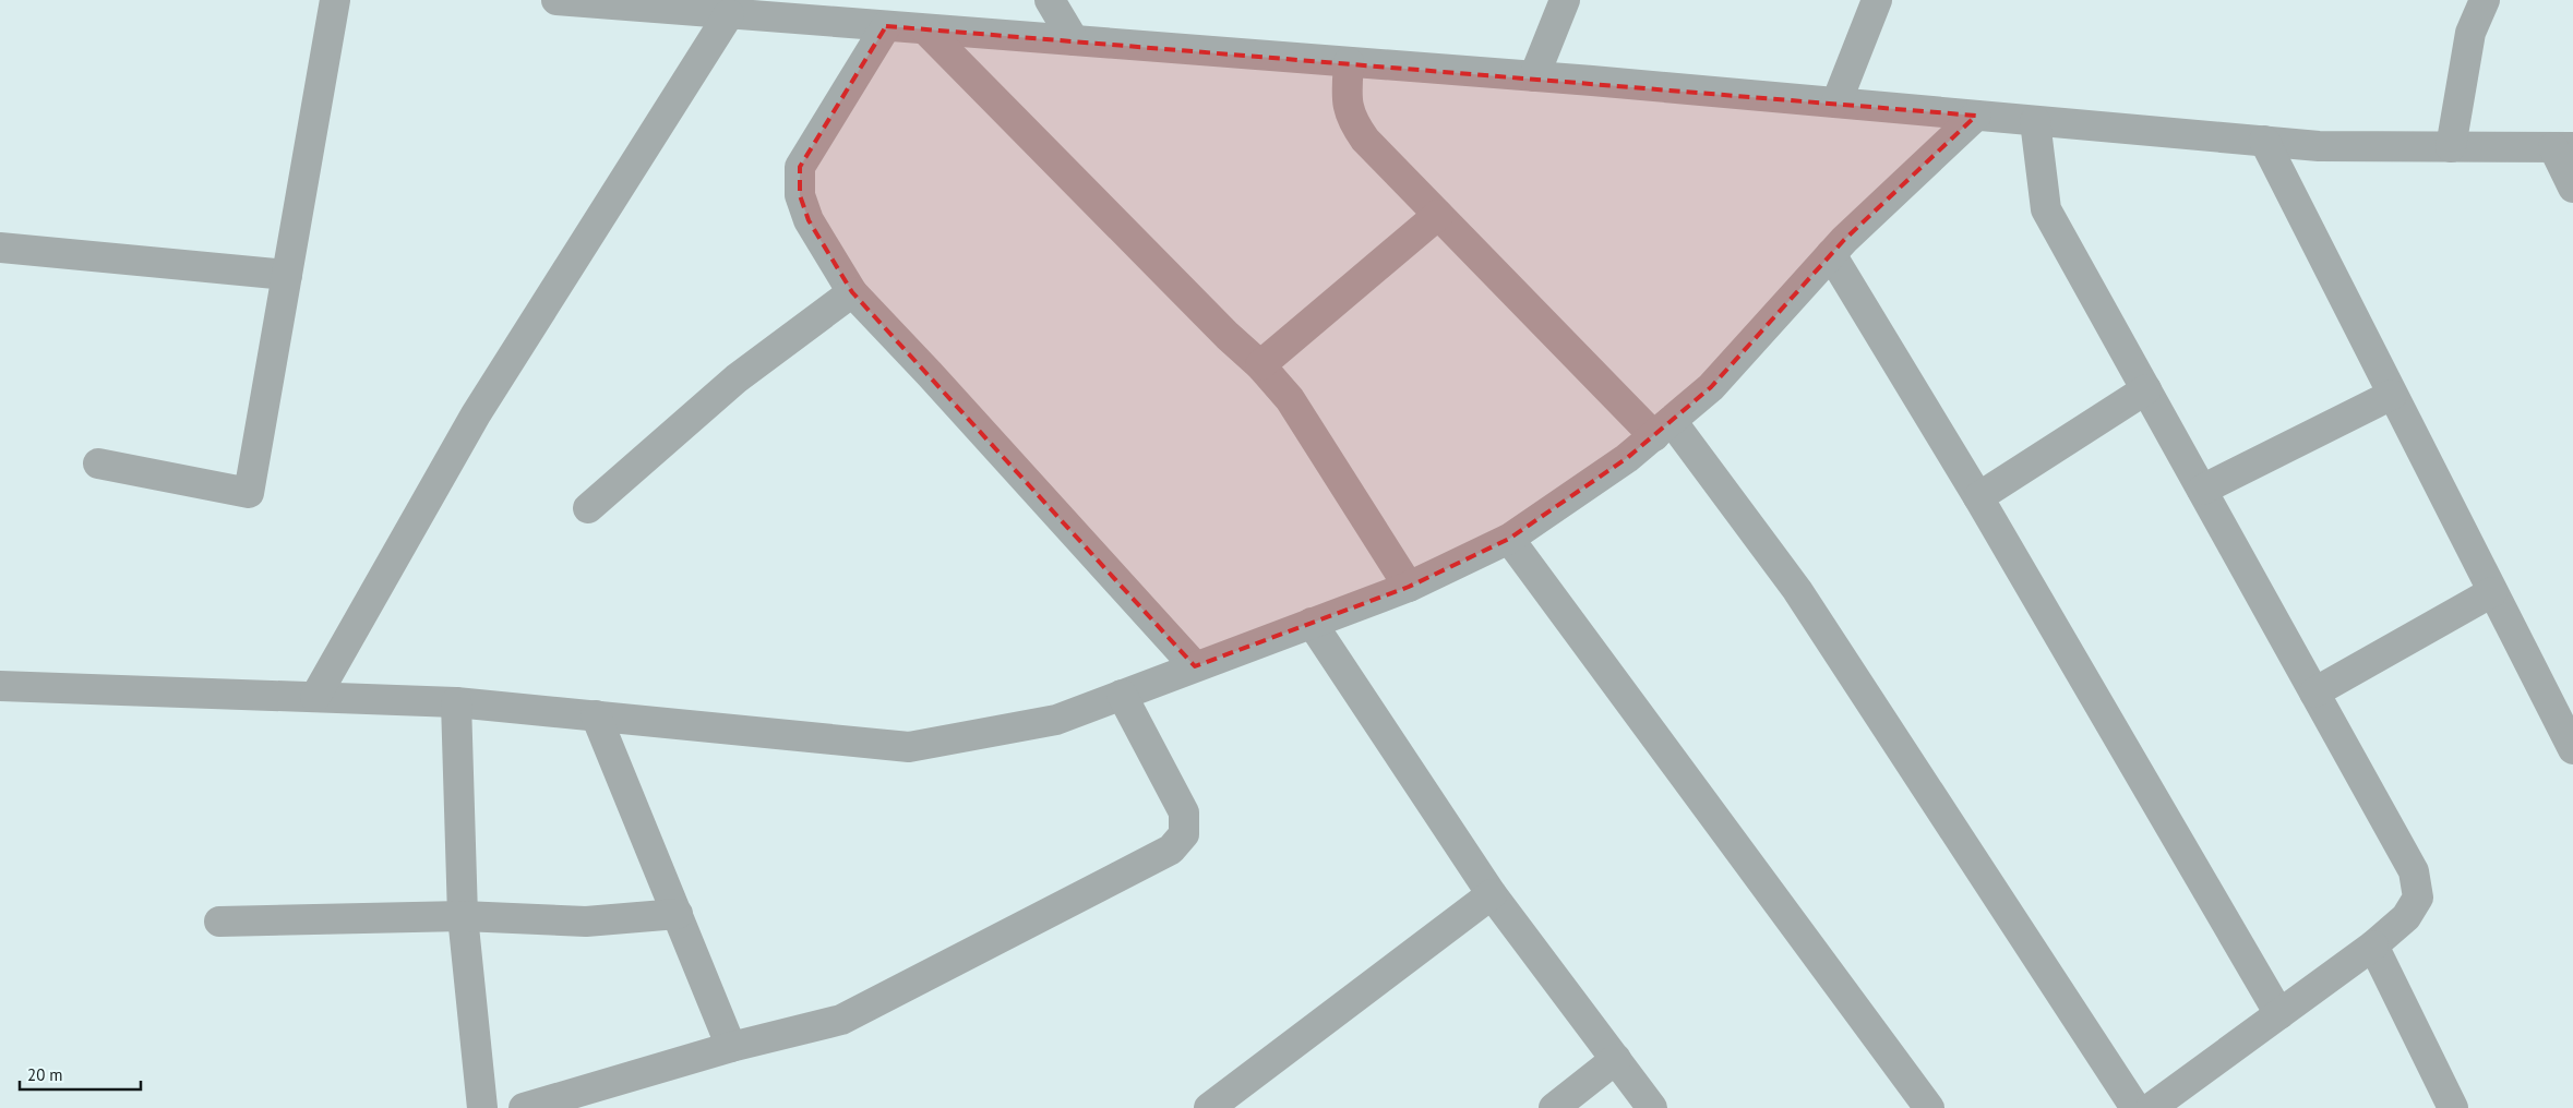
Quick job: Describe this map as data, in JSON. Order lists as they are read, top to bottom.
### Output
{
  "scale_bar": "20 m"
}
